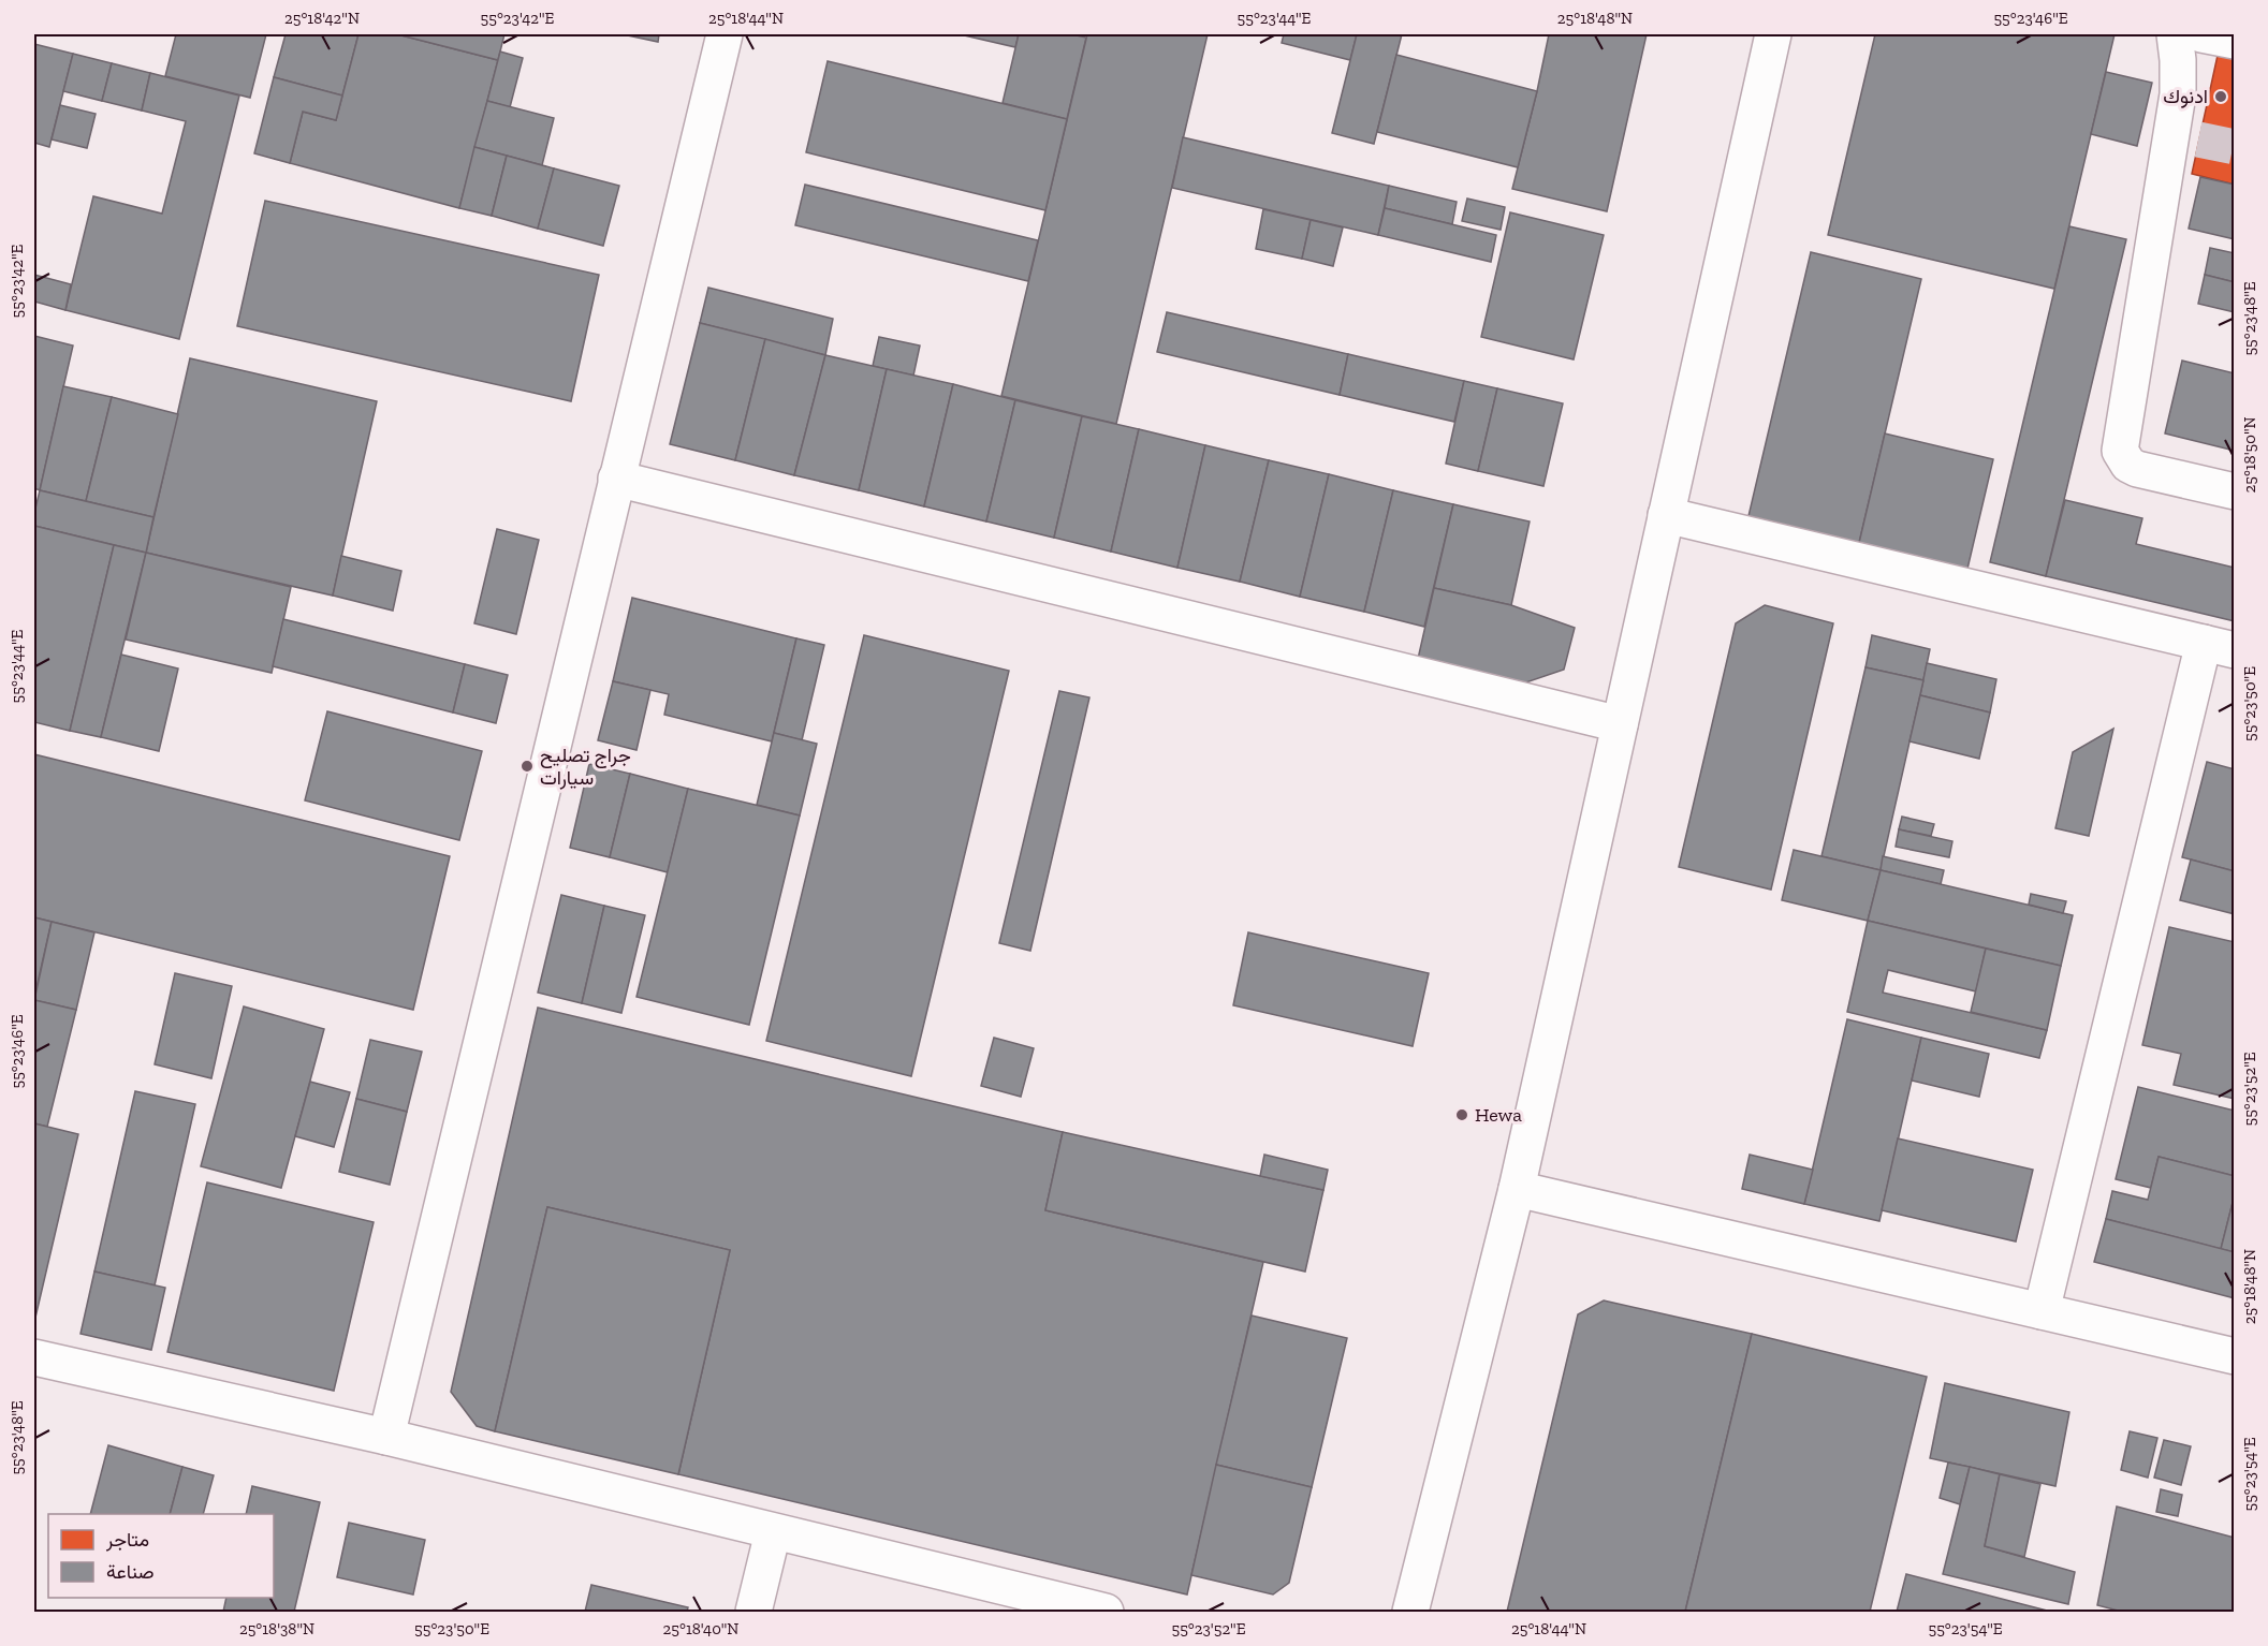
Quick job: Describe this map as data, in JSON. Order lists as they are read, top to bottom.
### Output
{
  "places": ["ادنوك", "جراج تصليح سيارات", "Hewa"],
  "legend": ["متاجر", "صناعة"],
  "coordinates": [
    "25°18'42\"N",
    "55°23'42\"E",
    "25°18'44\"N",
    "55°23'44\"E",
    "25°18'48\"N",
    "55°23'46\"E",
    "55°23'48\"E",
    "25°18'50\"N",
    "55°23'50\"E",
    "55°23'52\"E",
    "55°23'54\"E",
    "25°18'38\"N",
    "25°18'40\"N"
  ]
}
